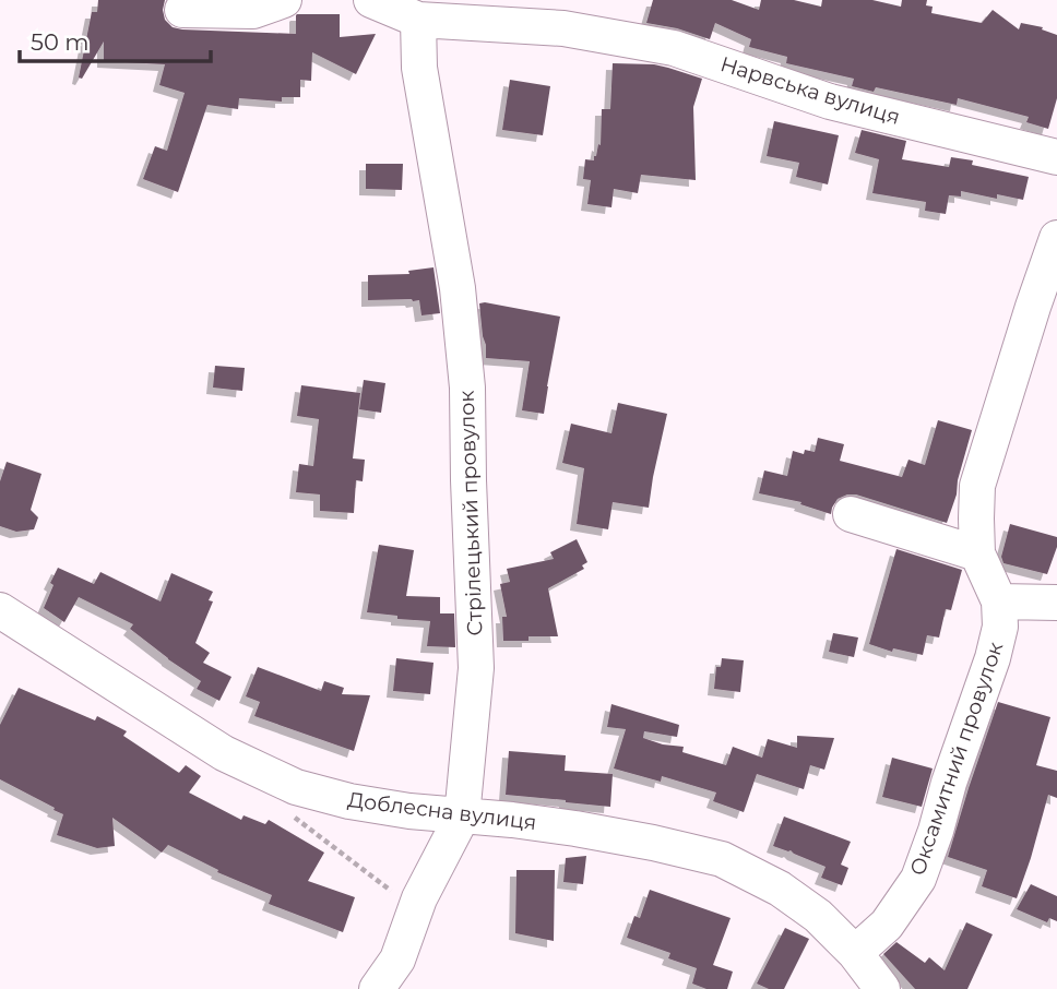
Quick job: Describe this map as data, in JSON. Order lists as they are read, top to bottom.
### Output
{
  "streets": {
    "street": [
      "Нарвська вулиця",
      "Стрілецький провулок",
      "Оксамитний провулок",
      "Доблесна вулиця"
    ]
  },
  "crossings": [
    ["Нарвська вулиця", "Стрілецький провулок"],
    ["Стрілецький провулок", "Доблесна вулиця"],
    ["Оксамитний провулок", "Доблесна вулиця"]
  ],
  "scale_bar": "50 m"
}
